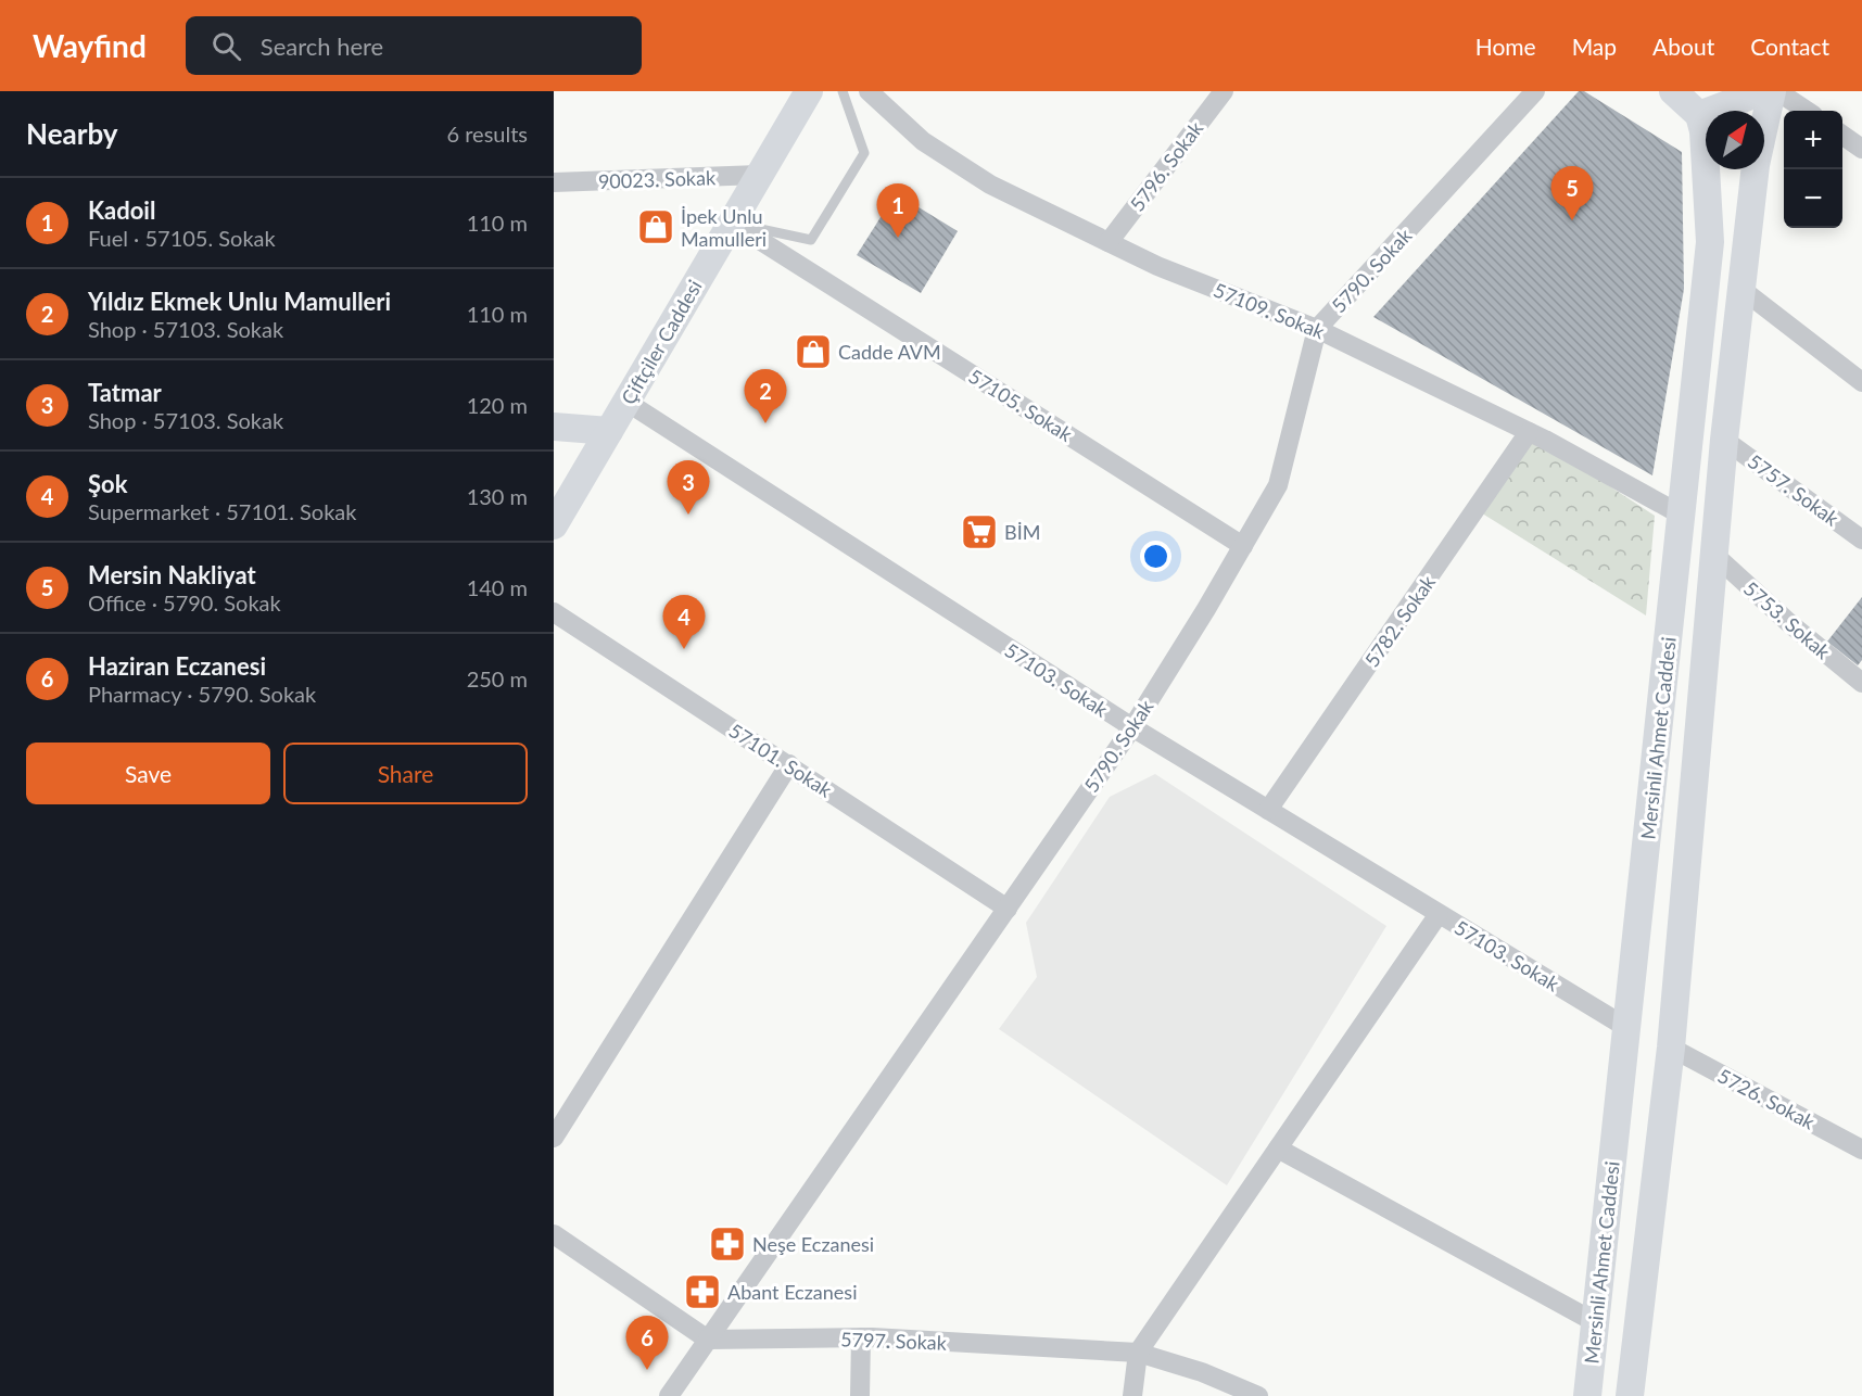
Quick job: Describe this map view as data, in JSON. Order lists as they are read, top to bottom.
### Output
{
  "streets": {
    "street": [
      "5796. Sokak",
      "90023. Sokak",
      "5790. Sokak",
      "57109. Sokak",
      "Çiftçiler Caddesi",
      "57105. Sokak",
      "5757. Sokak",
      "5753. Sokak",
      "5782. Sokak",
      "57103. Sokak",
      "Mersinli Ahmet Caddesi",
      "57101. Sokak",
      "5726. Sokak",
      "5797. Sokak"
    ]
  },
  "crossings": [
    ["5796. Sokak", "57109. Sokak"],
    ["90023. Sokak", "Çiftçiler Caddesi"],
    ["5790. Sokak", "57109. Sokak"],
    ["5790. Sokak", "57105. Sokak"],
    ["5790. Sokak", "57103. Sokak"],
    ["5790. Sokak", "57101. Sokak"],
    ["5790. Sokak", "5797. Sokak"],
    ["57109. Sokak", "5782. Sokak"],
    ["57109. Sokak", "Mersinli Ahmet Caddesi"],
    ["Çiftçiler Caddesi", "57105. Sokak"],
    ["Çiftçiler Caddesi", "57103. Sokak"],
    ["5757. Sokak", "Mersinli Ahmet Caddesi"],
    ["5753. Sokak", "Mersinli Ahmet Caddesi"],
    ["5782. Sokak", "57103. Sokak"],
    ["57103. Sokak", "Mersinli Ahmet Caddesi"],
    ["Mersinli Ahmet Caddesi", "5726. Sokak"]
  ],
  "places": {
    "shop": ["İpek Unlu Mamulleri", "Cadde AVM"],
    "supermarket": ["BİM"],
    "pharmacy": ["Neşe Eczanesi", "Abant Eczanesi"]
  },
  "north": "top right",
  "page": {
    "header": "Wayfind",
    "search": "Search here",
    "nav": [
      "Home",
      "Map",
      "About",
      "Contact"
    ],
    "heading": ["Nearby", "6 results"],
    "map_buttons": ["+", "−"],
    "pins": [
      "5",
      "1",
      "2",
      "3",
      "4",
      "6"
    ],
    "list": [
      {
        "mark": "1",
        "name": "Kadoil",
        "note": "Fuel · 57105. Sokak",
        "value": "110 m"
      },
      {
        "mark": "2",
        "name": "Yıldız Ekmek Unlu Mamulleri",
        "note": "Shop · 57103. Sokak",
        "value": "110 m"
      },
      {
        "mark": "3",
        "name": "Tatmar",
        "note": "Shop · 57103. Sokak",
        "value": "120 m"
      },
      {
        "mark": "4",
        "name": "Şok",
        "note": "Supermarket · 57101. Sokak",
        "value": "130 m"
      },
      {
        "mark": "5",
        "name": "Mersin Nakliyat",
        "note": "Office · 5790. Sokak",
        "value": "140 m"
      },
      {
        "mark": "6",
        "name": "Haziran Eczanesi",
        "note": "Pharmacy · 5790. Sokak",
        "value": "250 m"
      }
    ],
    "buttons": ["Save", "Share"]
  }
}
